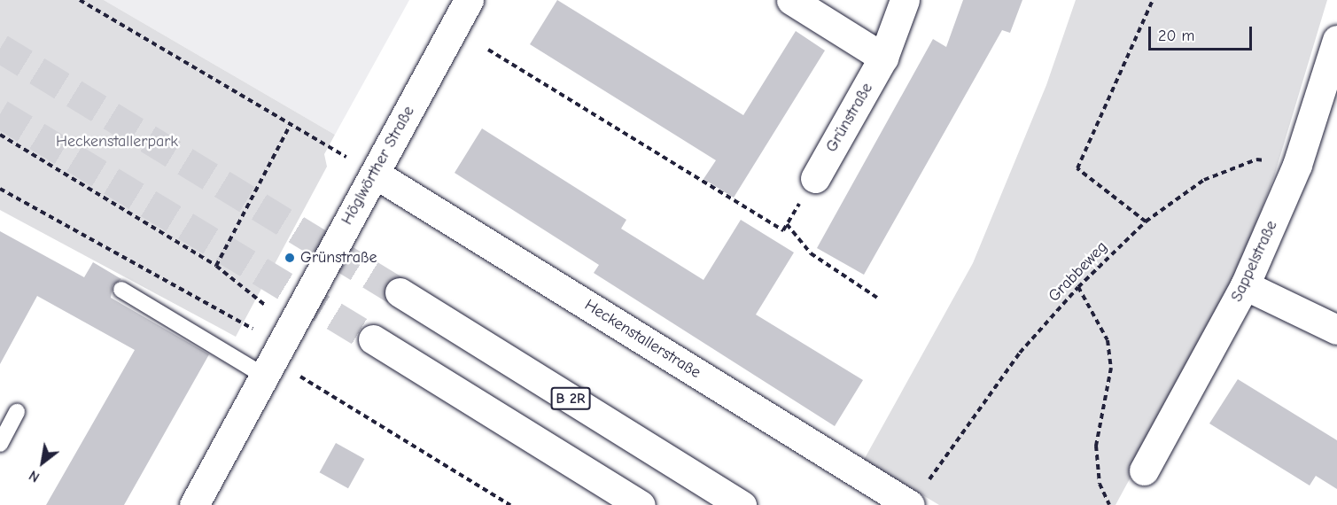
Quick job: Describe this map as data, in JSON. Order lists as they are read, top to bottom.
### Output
{
  "streets": {
    "main road": [
      "Grünstraße",
      "Höglwörther Straße",
      "Sappelstraße",
      "Heckenstallerstraße",
      "B 2R"
    ],
    "path": ["Grabbeweg"]
  },
  "crossings": [
    ["Höglwörther Straße", "Heckenstallerstraße"],
    ["Sappelstraße", "Grabbeweg"]
  ],
  "parks": ["Heckenstallerpark"],
  "places": ["Grünstraße"],
  "scale_bar": "20 m",
  "north": "bottom left"
}
